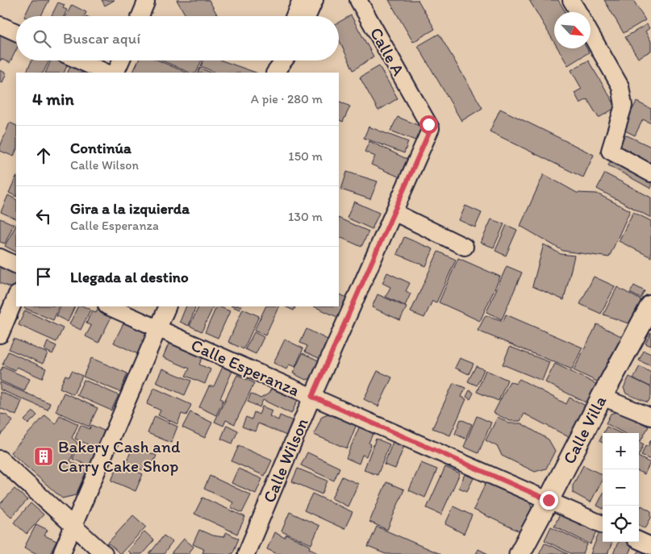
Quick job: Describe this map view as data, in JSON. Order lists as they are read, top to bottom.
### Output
{
  "streets": {
    "main road": ["Calle Villa"],
    "street": ["Calle A", "Calle Esperanza", "Calle Wilson"]
  },
  "crossings": [
    ["Calle A", "Calle Wilson"],
    ["Calle Esperanza", "Calle Villa"],
    ["Calle Esperanza", "Calle Wilson"]
  ],
  "places": {
    "building": ["Bakery Cash and Carry Cake Shop"]
  },
  "north": "bottom right",
  "page": {
    "search": "Buscar aquí",
    "heading": ["4 min", "A pie · 280 m"],
    "list": [
      ["Continúa", "Calle Wilson", "150 m"],
      ["Gira a la izquierda", "Calle Esperanza", "130 m"],
      "Llegada al destino"
    ],
    "map_buttons": ["+", "−"]
  }
}
